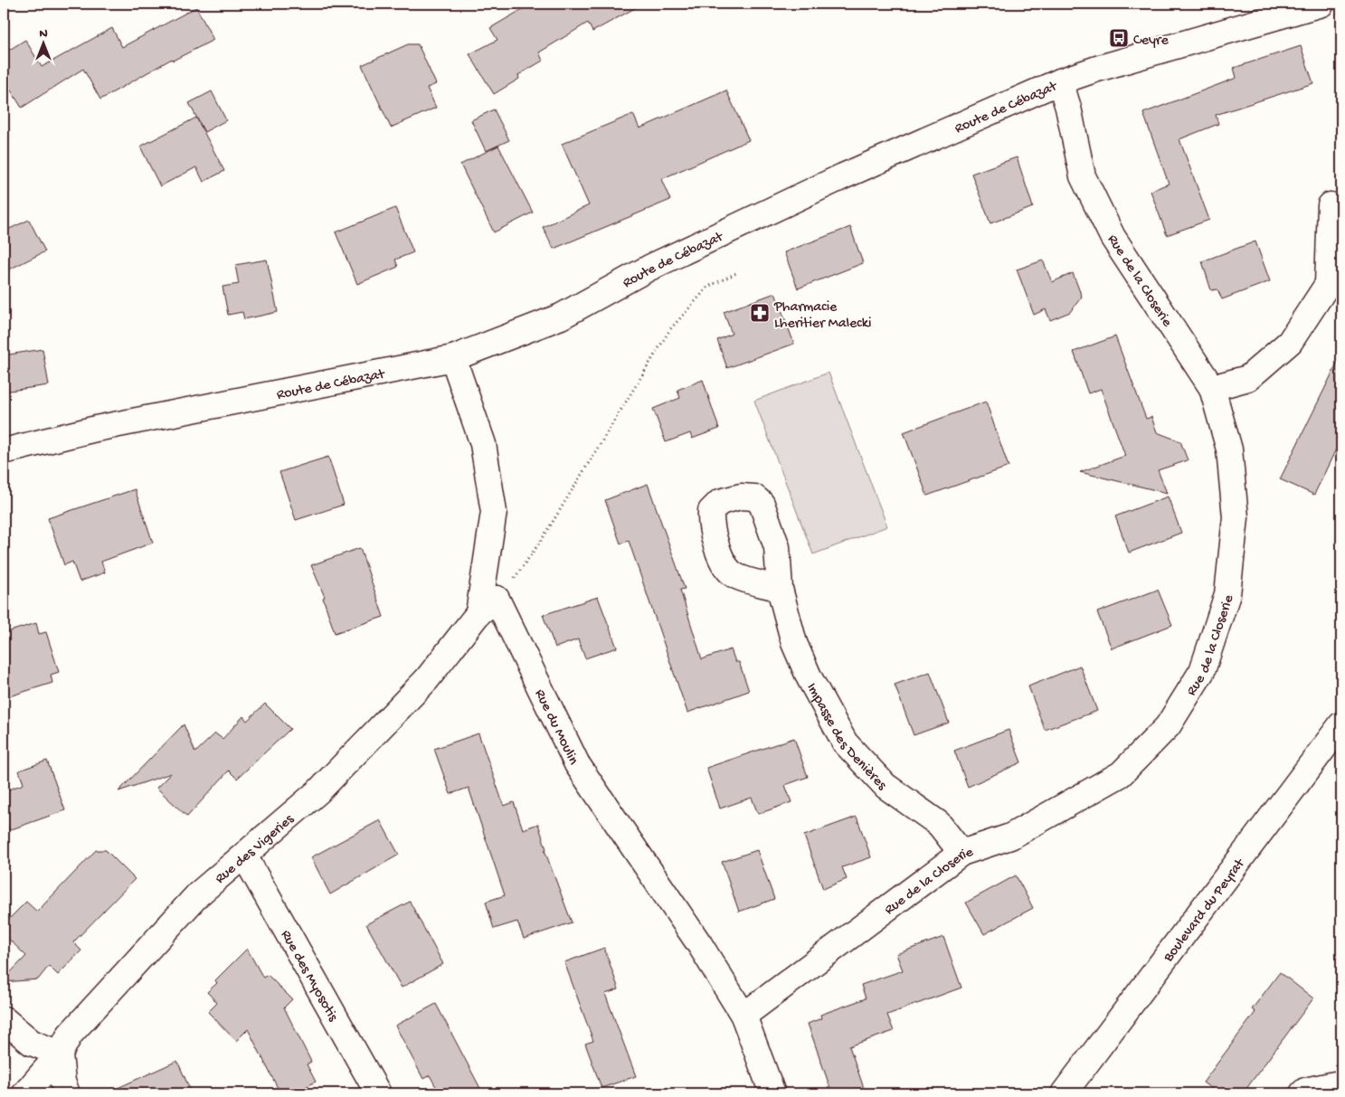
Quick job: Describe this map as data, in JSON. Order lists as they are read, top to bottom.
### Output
{
  "streets": {
    "street": [
      "Route de Cébazat",
      "Rue de la Closerie",
      "Rue du Moulin",
      "Impasse des Denières",
      "Rue des Vigeries",
      "Boulevard du Peyrat",
      "Rue des Myosotis"
    ]
  },
  "crossings": [
    ["Route de Cébazat", "Rue de la Closerie"],
    ["Rue de la Closerie", "Rue du Moulin"],
    ["Rue de la Closerie", "Impasse des Denières"],
    ["Rue du Moulin", "Rue des Vigeries"],
    ["Rue des Vigeries", "Rue des Myosotis"]
  ],
  "places": {
    "bus stop": ["Ceyre"],
    "pharmacy": ["Pharmacie Lheritier Malecki"]
  },
  "north": "top"
}
